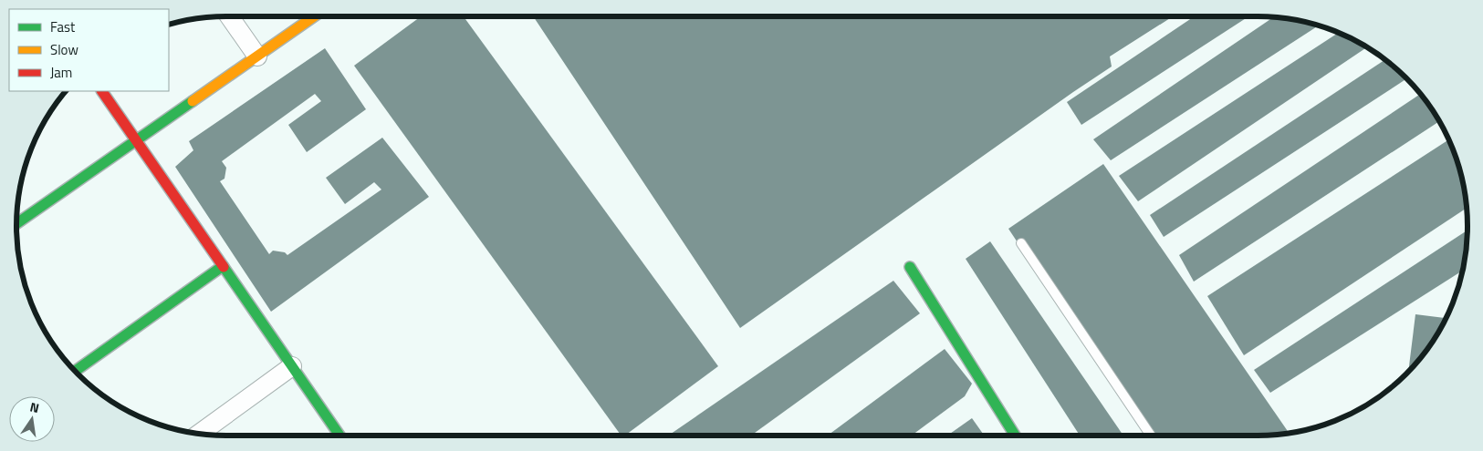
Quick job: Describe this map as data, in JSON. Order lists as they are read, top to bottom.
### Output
{
  "legend": ["Fast", "Slow", "Jam"],
  "north": "top"
}
